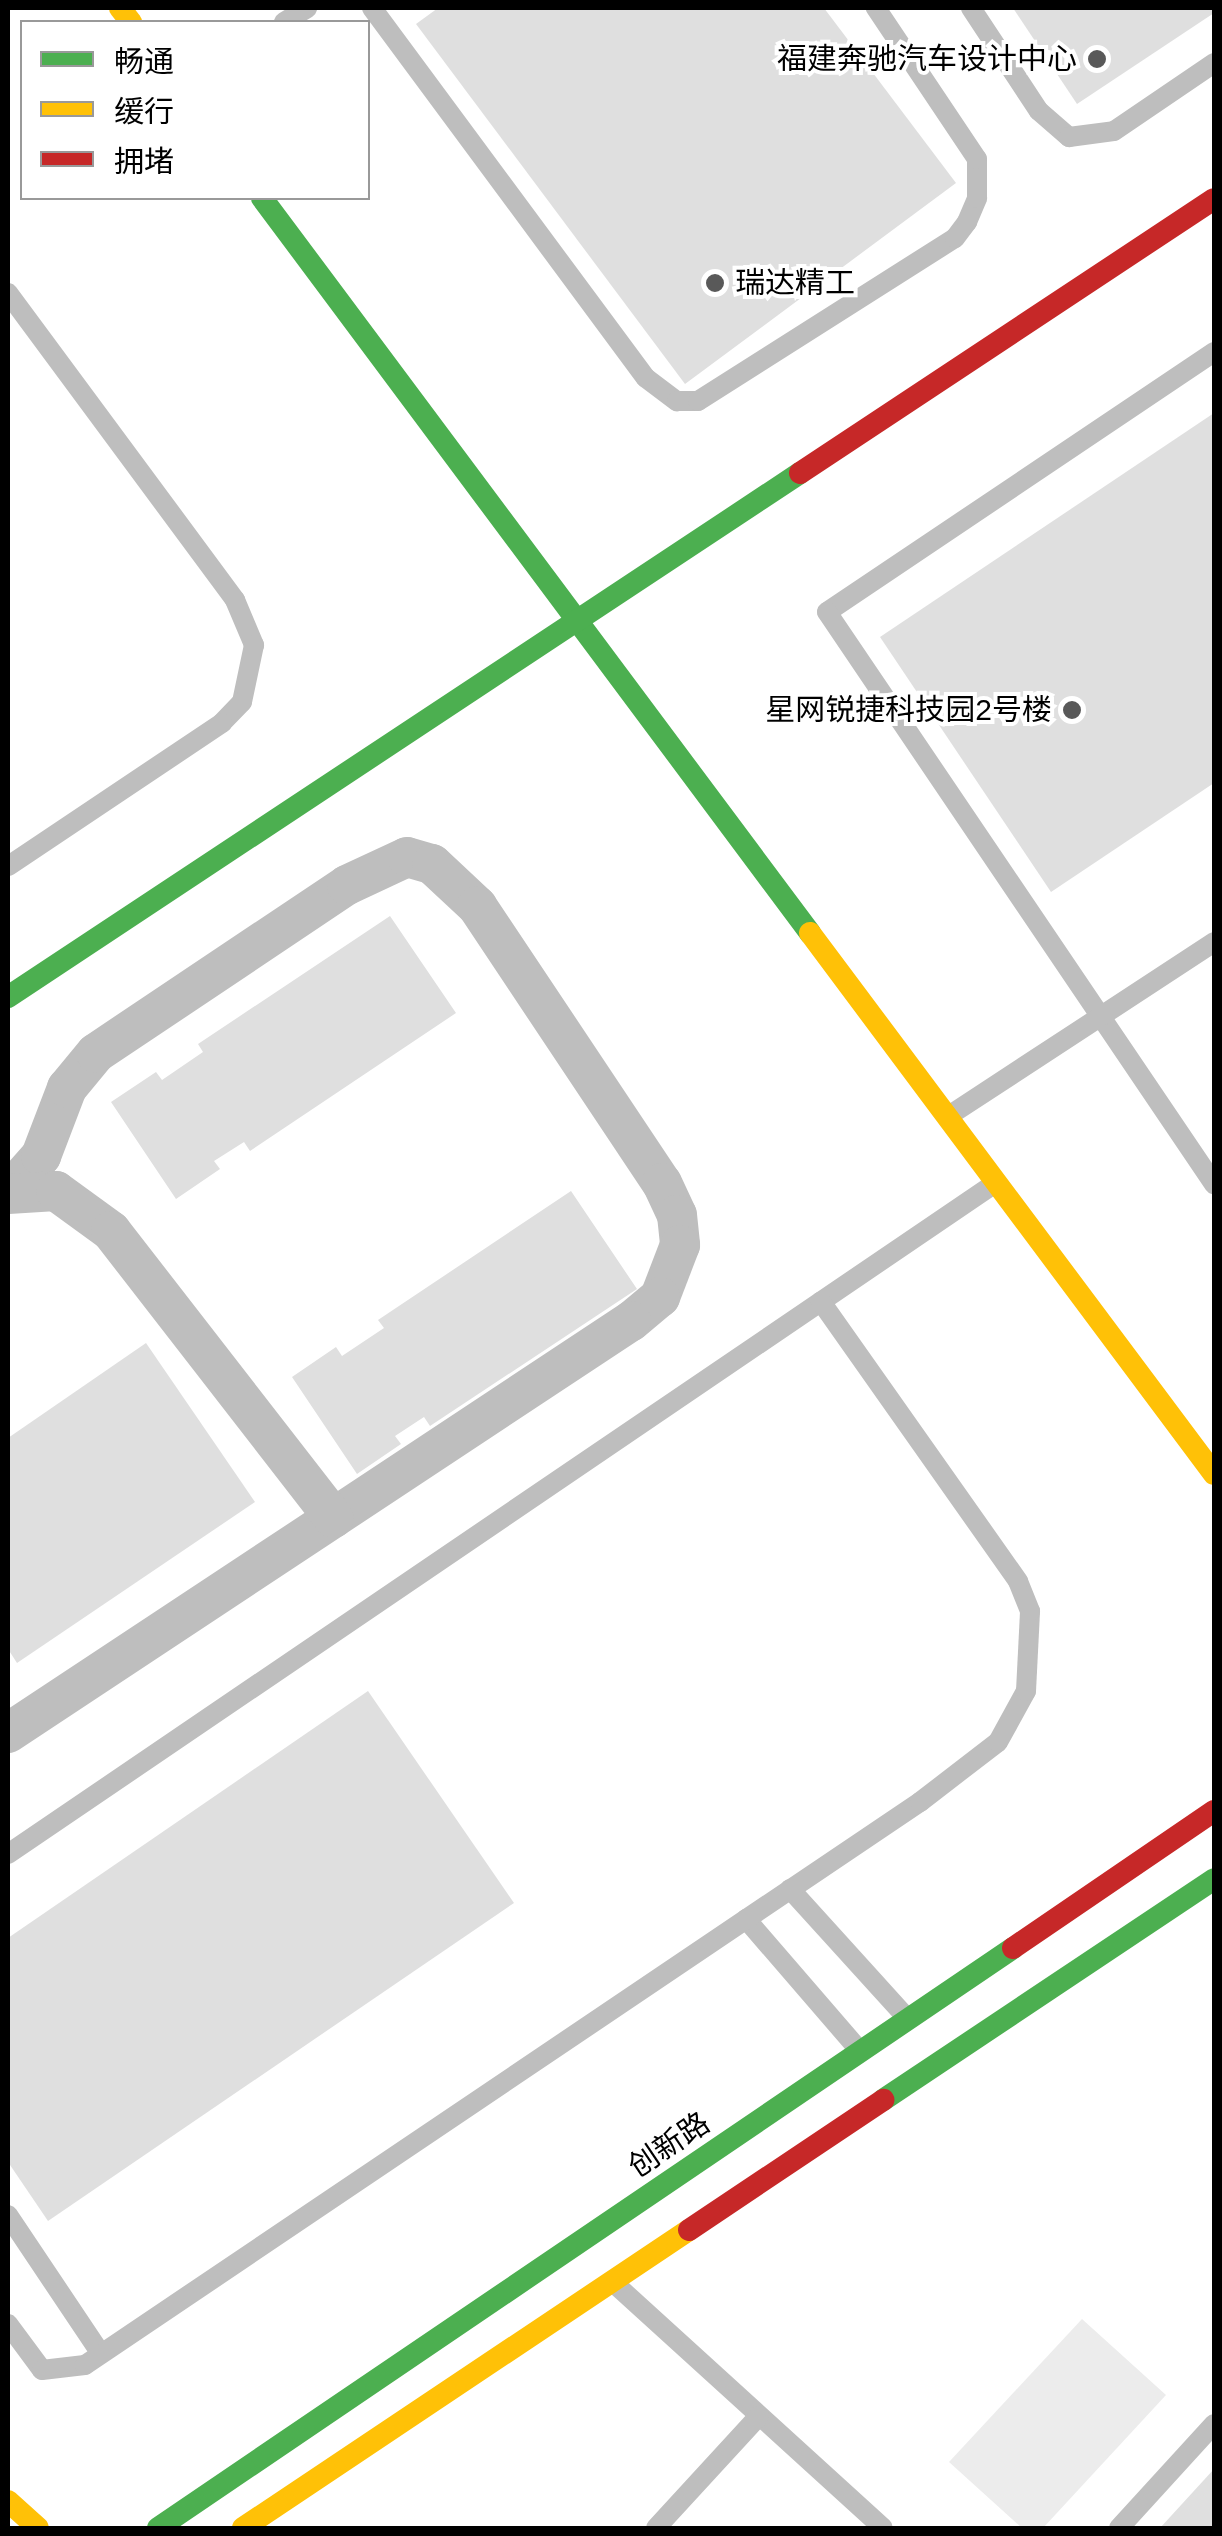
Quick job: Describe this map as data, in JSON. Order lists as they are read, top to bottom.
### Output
{
  "streets": {
    "street": ["创新路"]
  },
  "places": ["福建奔驰汽车设计中心", "瑞达精工", "星网锐捷科技园2号楼"],
  "legend": ["畅通", "缓行", "拥堵"]
}
